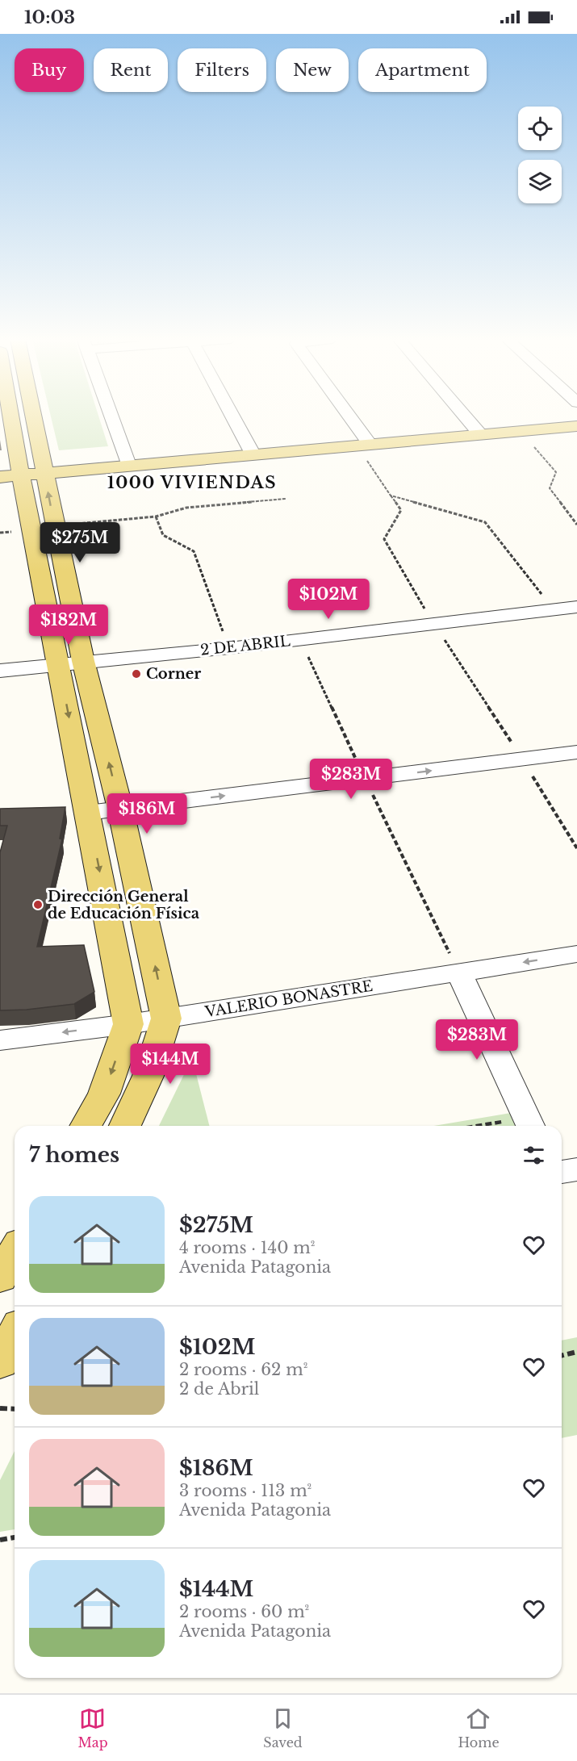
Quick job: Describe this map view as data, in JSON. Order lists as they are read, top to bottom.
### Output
{
  "streets": {
    "street": ["2 DE ABRIL", "VALERIO BONASTRE"]
  },
  "districts": ["1000 VIVIENDAS"],
  "places": ["Corner", "Dirección General de Educación Física"],
  "page": {
    "status": "10:03",
    "chip": [
      "Buy",
      "Rent",
      "Filters",
      "New",
      "Apartment"
    ],
    "price": [
      "$275M",
      "$102M",
      "$182M",
      "$283M",
      "$186M",
      "$283M",
      "$144M"
    ],
    "heading": "7 homes",
    "list": [
      {
        "name": "$275M",
        "note": "4 rooms · 140 m² · Avenida Patagonia"
      },
      {
        "name": "$102M",
        "note": "2 rooms · 62 m² · 2 de Abril"
      },
      {
        "name": "$186M",
        "note": "3 rooms · 113 m² · Avenida Patagonia"
      },
      {
        "name": "$144M",
        "note": "2 rooms · 60 m² · Avenida Patagonia"
      }
    ],
    "tabs": ["Map", "Saved", "Home"]
  }
}
